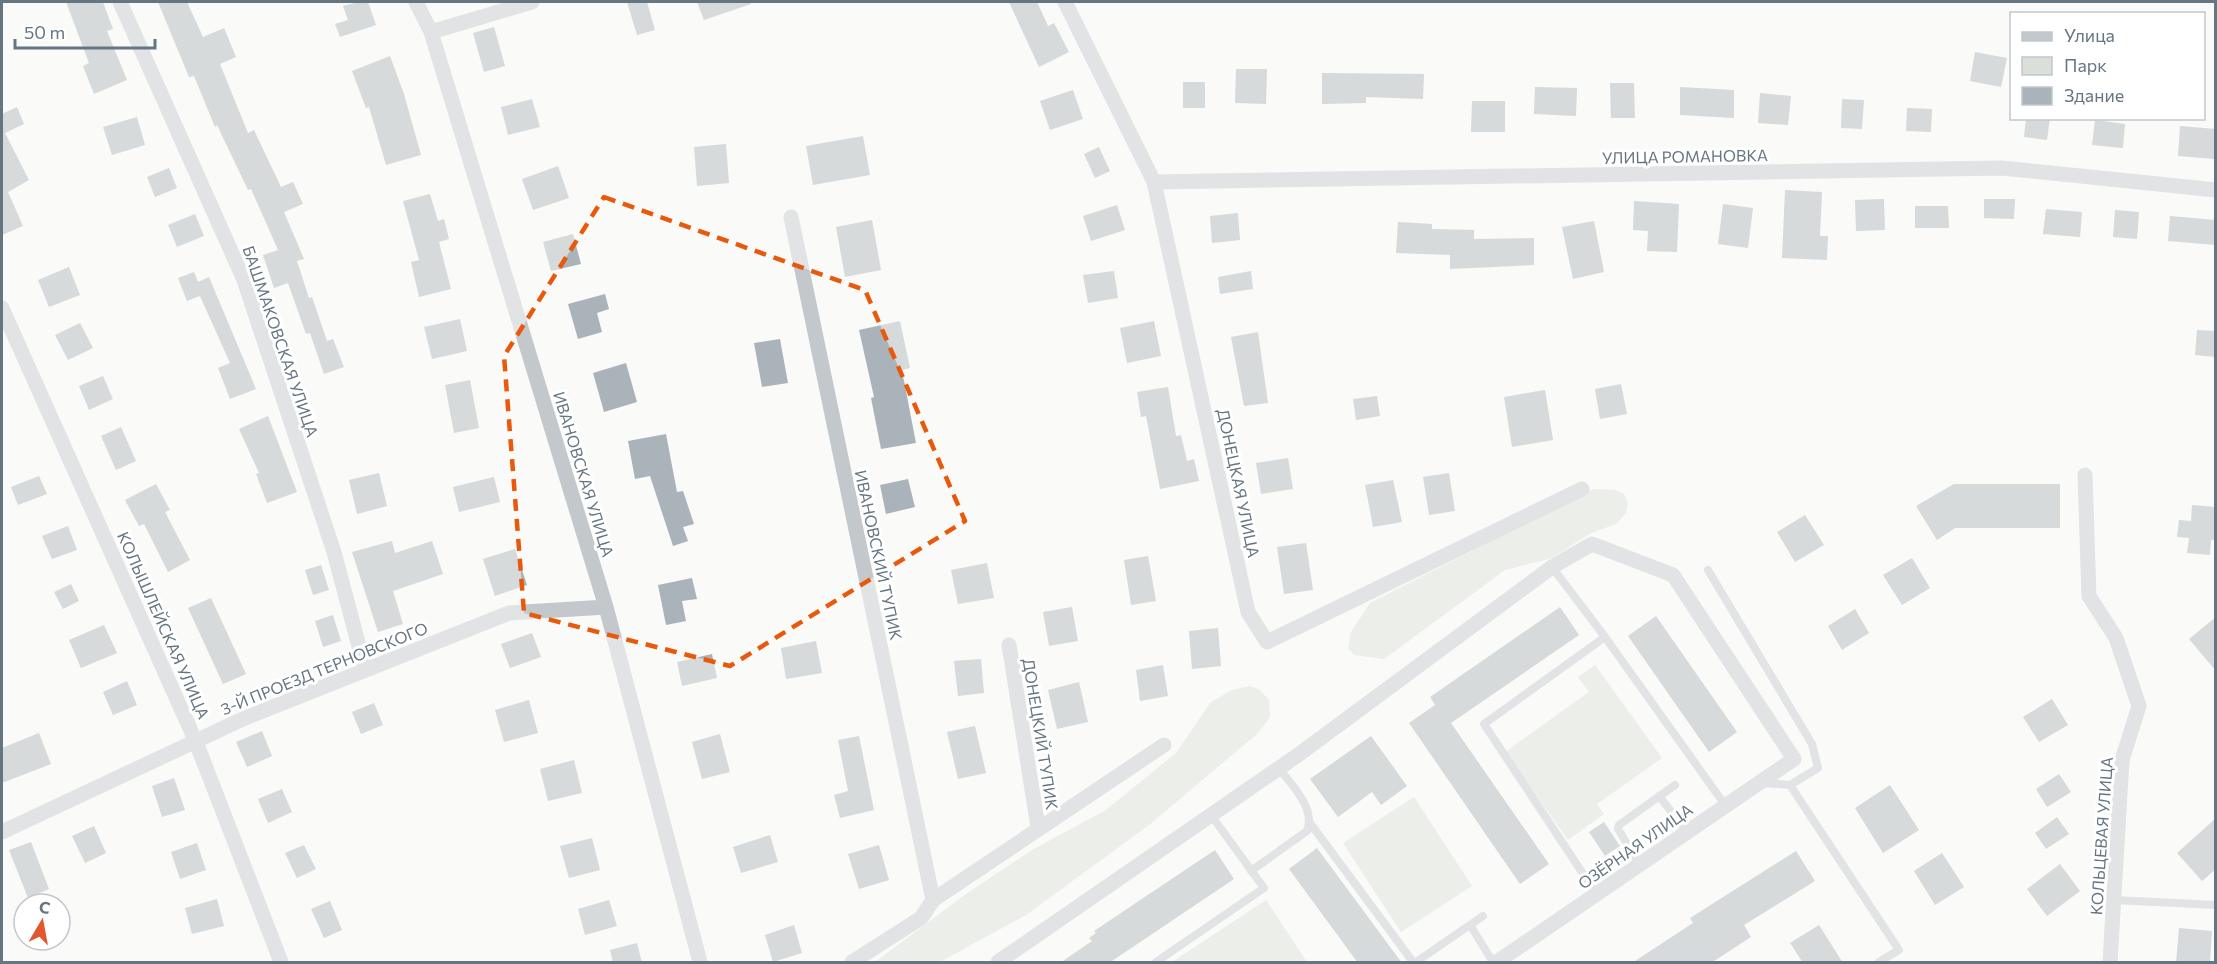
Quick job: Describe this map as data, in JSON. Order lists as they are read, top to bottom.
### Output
{
  "streets": {
    "street": [
      "УЛИЦА РОМАНОВКА",
      "БАШМАКОВСКАЯ УЛИЦА",
      "ИВАНОВСКАЯ УЛИЦА",
      "ДОНЕЦКАЯ УЛИЦА",
      "ИВАНОВСКИЙ ТУПИК",
      "КОЛЫШЛЕЙСКАЯ УЛИЦА",
      "3-Й ПРОЕЗД ТЕРНОВСКОГО",
      "ДОНЕЦКИЙ ТУПИК",
      "КОЛЬЦЕВАЯ УЛИЦА",
      "ОЗЁРНАЯ УЛИЦА"
    ]
  },
  "crossings": [
    ["УЛИЦА РОМАНОВКА", "ДОНЕЦКАЯ УЛИЦА"],
    ["БАШМАКОВСКАЯ УЛИЦА", "3-Й ПРОЕЗД ТЕРНОВСКОГО"],
    ["ИВАНОВСКАЯ УЛИЦА", "3-Й ПРОЕЗД ТЕРНОВСКОГО"],
    ["КОЛЫШЛЕЙСКАЯ УЛИЦА", "3-Й ПРОЕЗД ТЕРНОВСКОГО"]
  ],
  "legend": ["Улица", "Парк", "Здание"],
  "scale_bar": "50 m",
  "north": "top"
}
